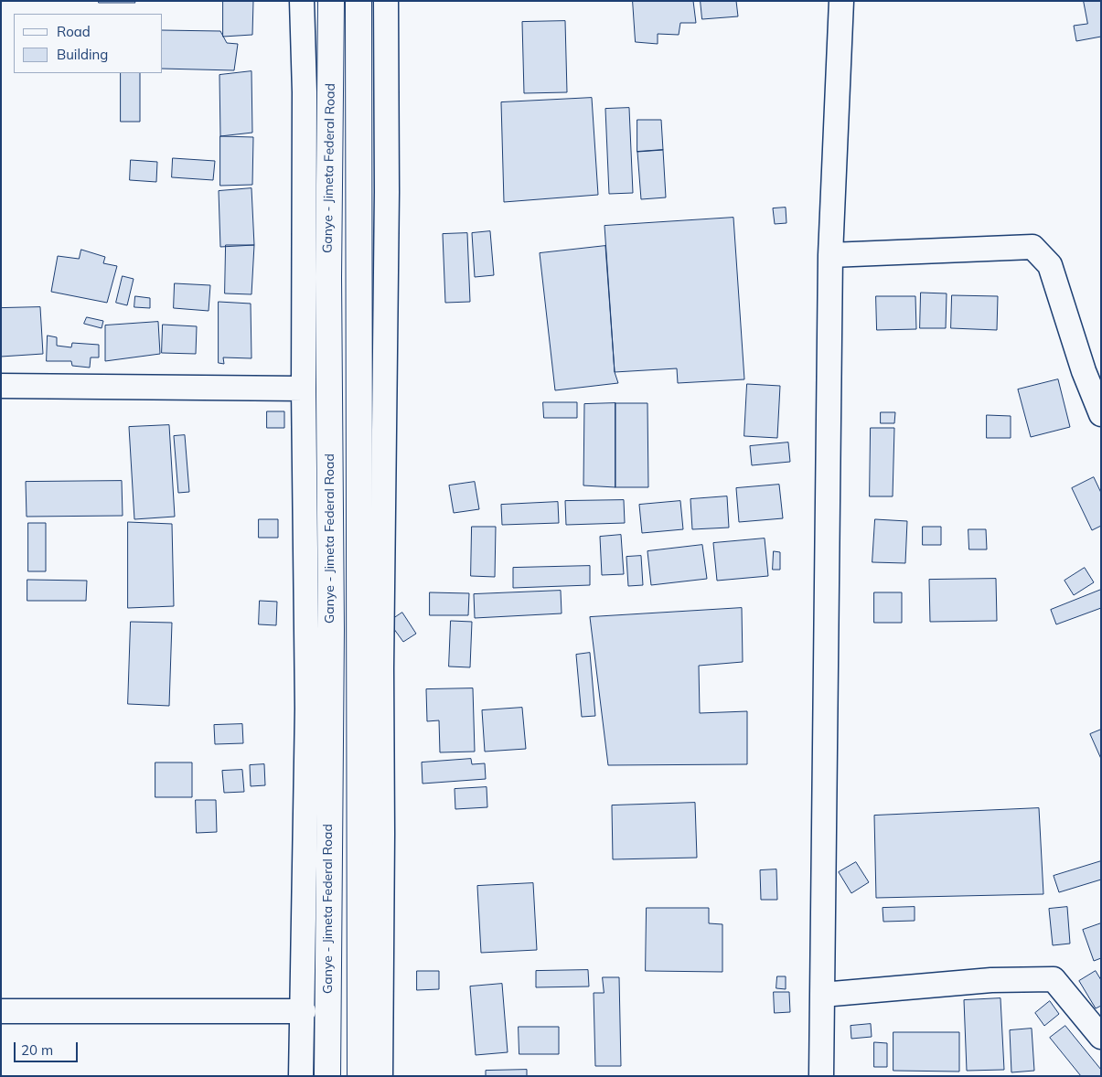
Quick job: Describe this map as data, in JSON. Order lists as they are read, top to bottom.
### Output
{
  "streets": {
    "main road": ["Ganye - Jimeta Federal Road"]
  },
  "legend": ["Road", "Building"],
  "scale_bar": "20 m"
}
